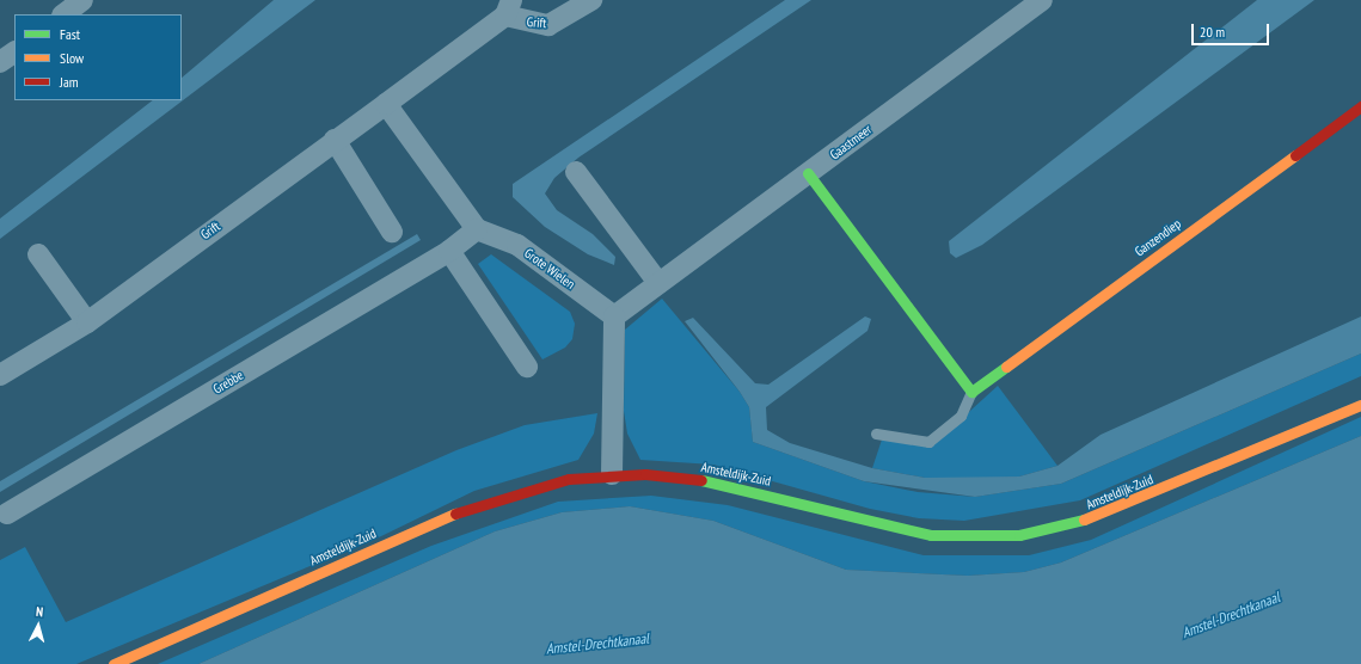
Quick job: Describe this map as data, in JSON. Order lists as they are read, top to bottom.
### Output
{
  "streets": {
    "street": [
      "Grift",
      "Gaastmeer",
      "Ganzendiep",
      "Grote Wielen",
      "Grebbe",
      "Amsteldijk-Zuid"
    ]
  },
  "crossings": [
    ["Gaastmeer", "Grote Wielen"],
    ["Grote Wielen", "Grebbe"]
  ],
  "water": ["Amstel-Drechtkanaal"],
  "legend": ["Fast", "Slow", "Jam"],
  "scale_bar": "20 m",
  "north": "top"
}
